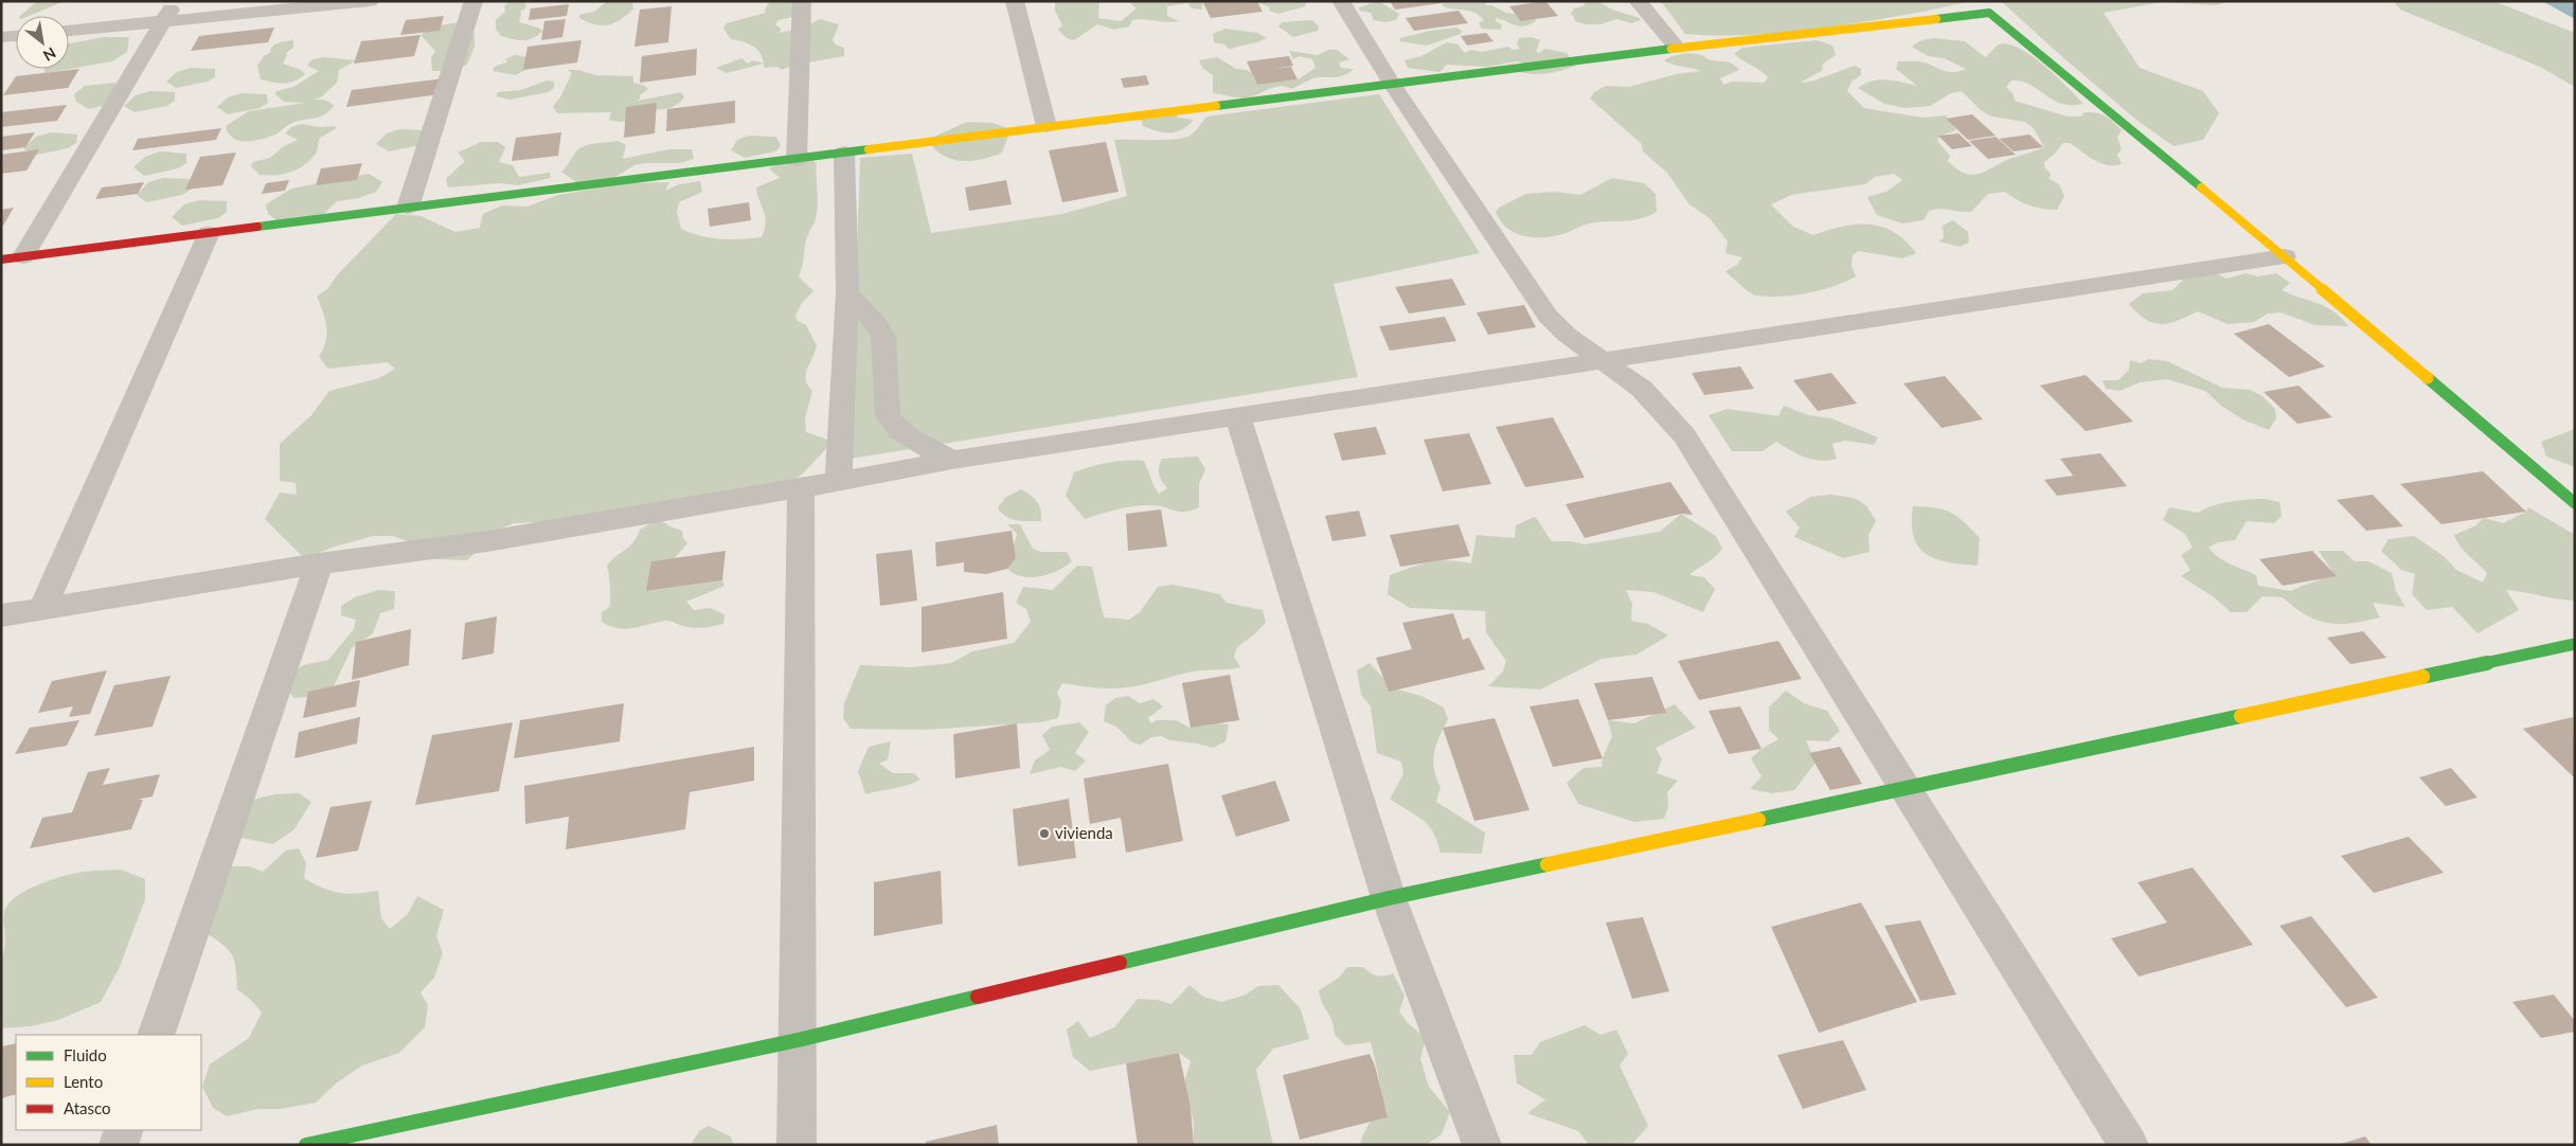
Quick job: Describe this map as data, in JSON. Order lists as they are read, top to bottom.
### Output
{
  "places": ["vivienda"],
  "legend": ["Fluido", "Lento", "Atasco"],
  "north": "bottom right"
}
